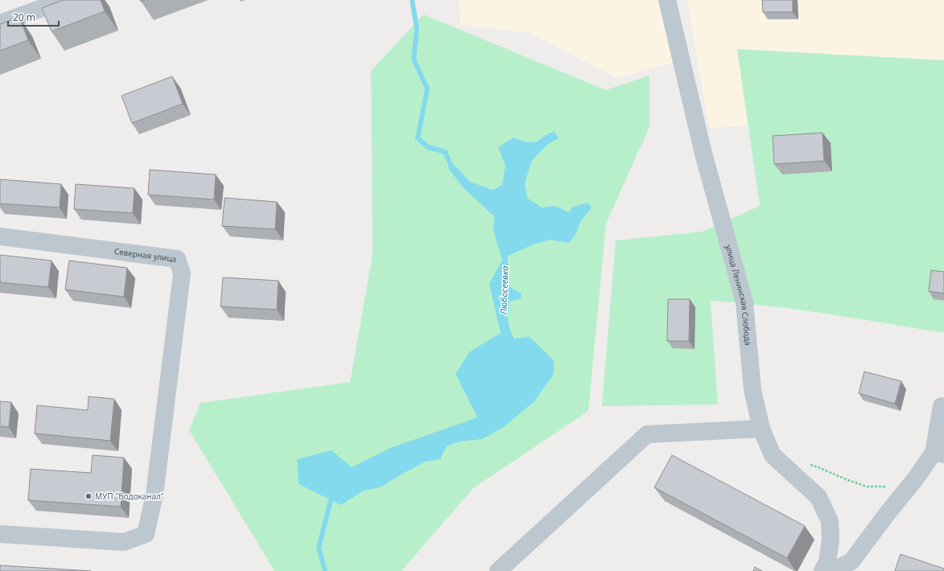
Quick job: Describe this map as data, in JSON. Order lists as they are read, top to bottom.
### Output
{
  "streets": {
    "street": ["Северная улица", "улица Ленинская Слобода"]
  },
  "water": ["Любосеевка"],
  "places": ["МУП \"Водоканал\""],
  "scale_bar": "20 m"
}
